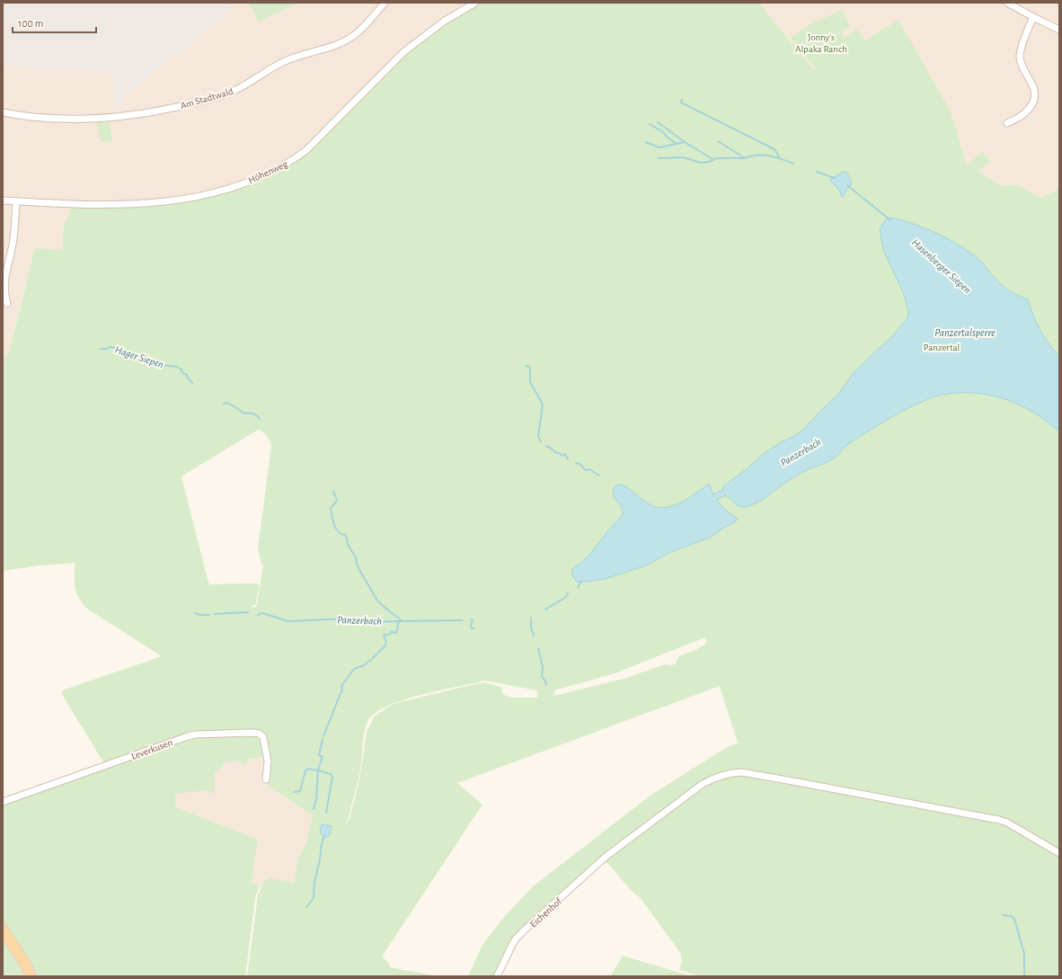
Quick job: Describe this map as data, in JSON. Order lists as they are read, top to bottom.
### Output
{
  "streets": {
    "street": [
      "Am Stadtwald",
      "Höhenweg",
      "Leverkusen",
      "Eichenhof"
    ]
  },
  "water": [
    "Hasenberger Siepen",
    "Panzertalsperre",
    "Hager Siepen",
    "Panzerbach"
  ],
  "parks": ["Jonny's Alpaka Ranch", "Panzertal"],
  "scale_bar": "100 m"
}
